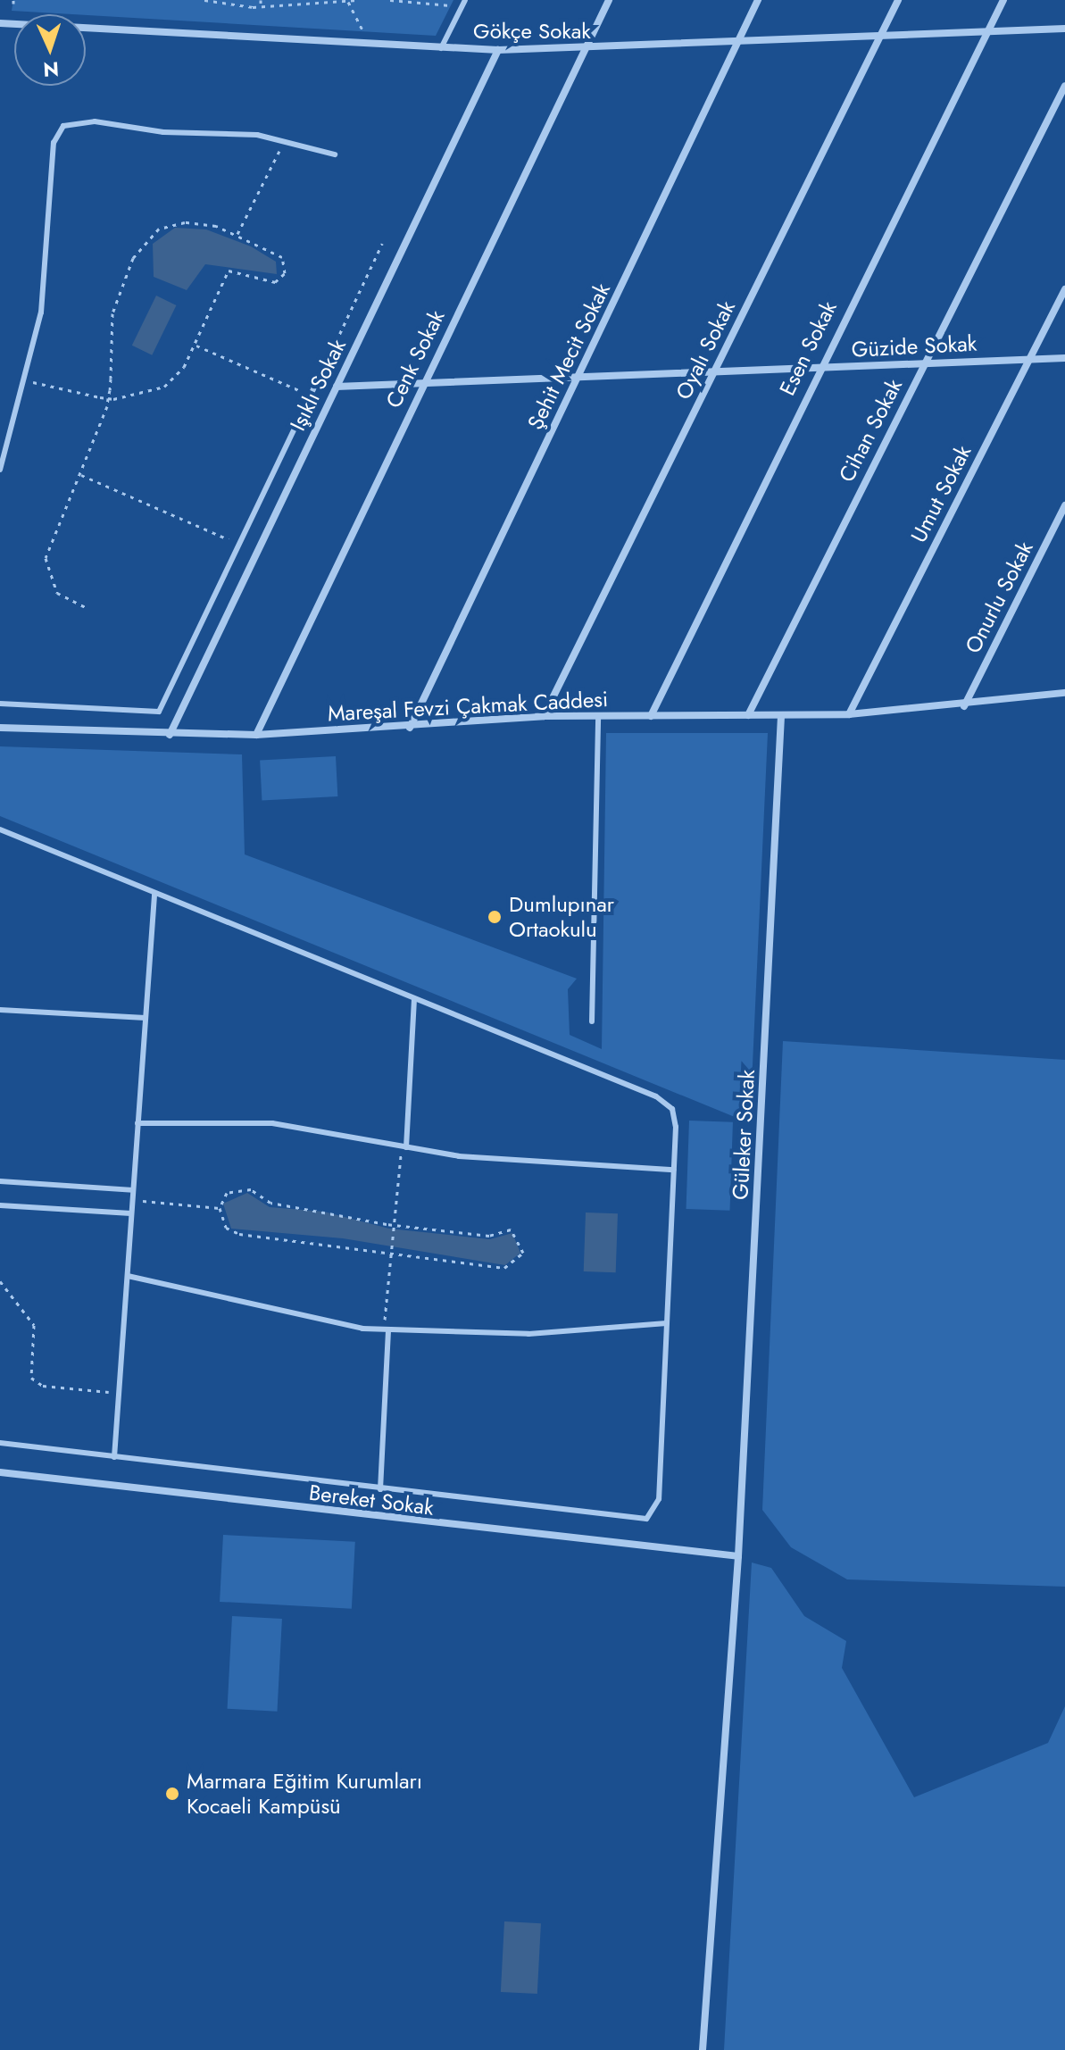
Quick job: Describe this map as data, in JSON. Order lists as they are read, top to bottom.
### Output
{
  "streets": {
    "street": [
      "Gökçe Sokak",
      "Güzide Sokak",
      "Esen Sokak",
      "Oyalı Sokak",
      "Şehit Mecit Sokak",
      "Cenk Sokak",
      "Işıklı Sokak",
      "Cihan Sokak",
      "Umut Sokak",
      "Onurlu Sokak",
      "Mareşal Fevzi Çakmak Caddesi",
      "Güleker Sokak",
      "Bereket Sokak"
    ]
  },
  "crossings": [
    ["Gökçe Sokak", "Esen Sokak"],
    ["Gökçe Sokak", "Oyalı Sokak"],
    ["Gökçe Sokak", "Şehit Mecit Sokak"],
    ["Gökçe Sokak", "Cenk Sokak"],
    ["Gökçe Sokak", "Işıklı Sokak"],
    ["Güzide Sokak", "Esen Sokak"],
    ["Güzide Sokak", "Oyalı Sokak"],
    ["Güzide Sokak", "Şehit Mecit Sokak"],
    ["Güzide Sokak", "Cenk Sokak"],
    ["Güzide Sokak", "Işıklı Sokak"],
    ["Güzide Sokak", "Cihan Sokak"],
    ["Güzide Sokak", "Umut Sokak"],
    ["Esen Sokak", "Mareşal Fevzi Çakmak Caddesi"],
    ["Oyalı Sokak", "Mareşal Fevzi Çakmak Caddesi"],
    ["Şehit Mecit Sokak", "Mareşal Fevzi Çakmak Caddesi"],
    ["Cenk Sokak", "Mareşal Fevzi Çakmak Caddesi"],
    ["Işıklı Sokak", "Mareşal Fevzi Çakmak Caddesi"],
    ["Cihan Sokak", "Mareşal Fevzi Çakmak Caddesi"],
    ["Umut Sokak", "Mareşal Fevzi Çakmak Caddesi"],
    ["Onurlu Sokak", "Mareşal Fevzi Çakmak Caddesi"],
    ["Mareşal Fevzi Çakmak Caddesi", "Güleker Sokak"],
    ["Güleker Sokak", "Bereket Sokak"]
  ],
  "places": ["Dumlupınar Ortaokulu", "Marmara Eğitim Kurumları Kocaeli Kampüsü"],
  "north": "bottom"
}
